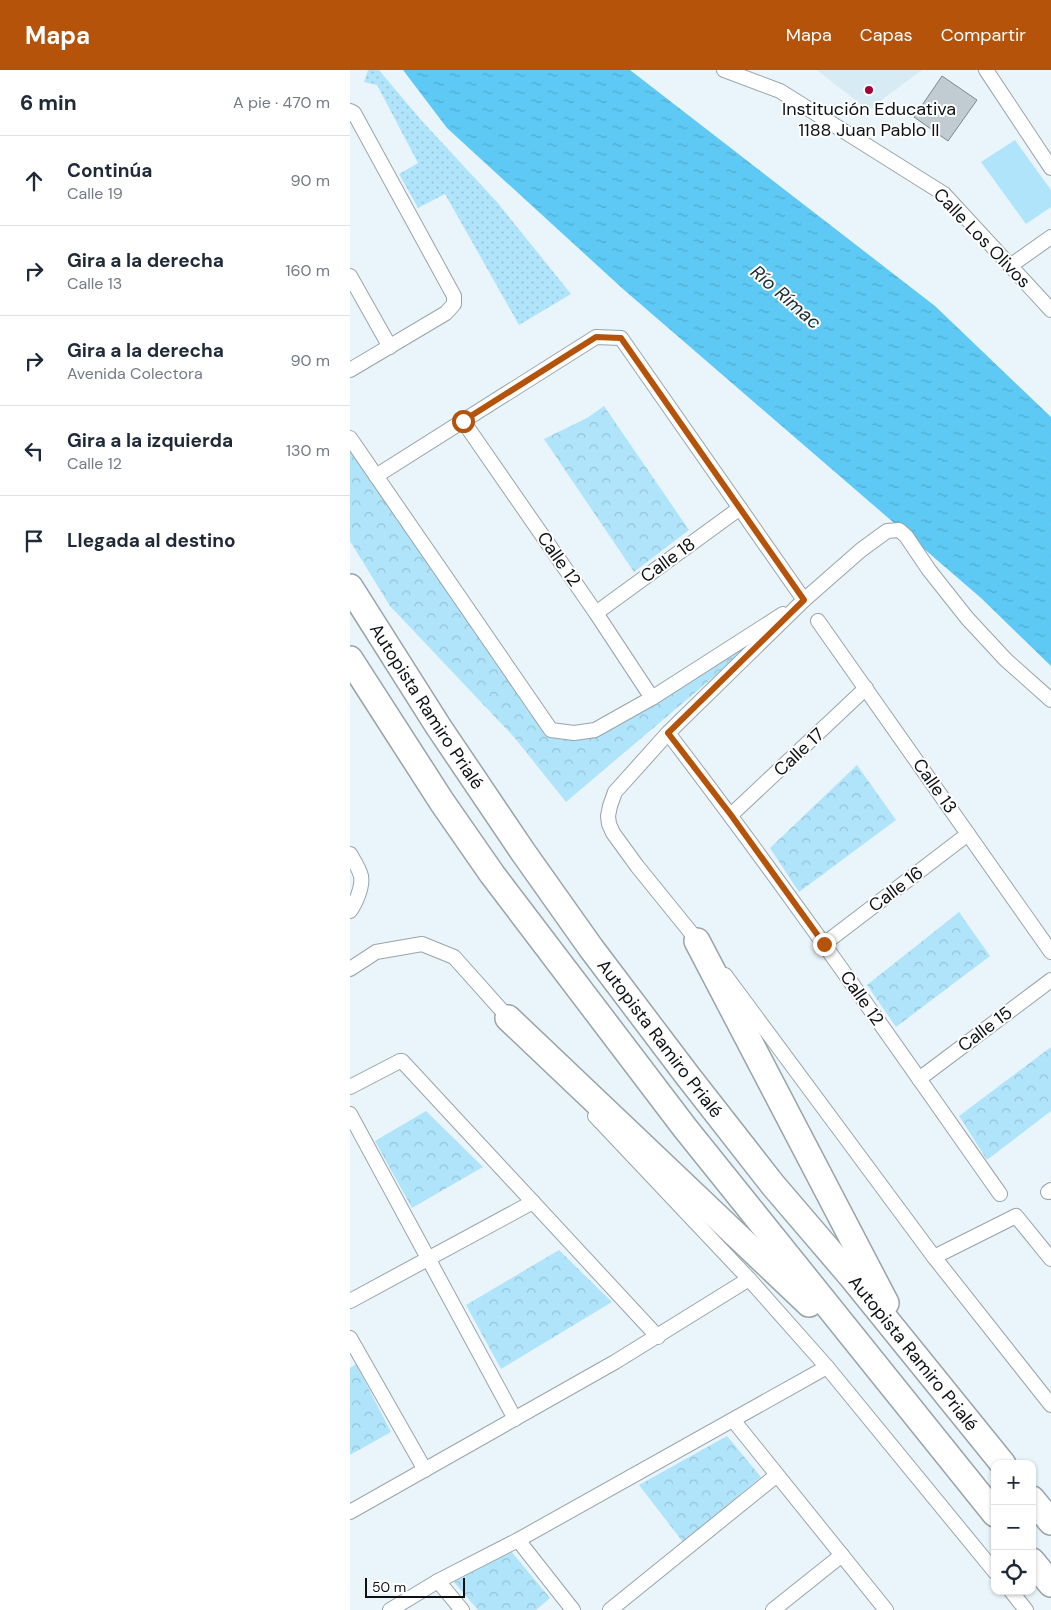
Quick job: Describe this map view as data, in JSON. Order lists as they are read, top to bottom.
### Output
{
  "streets": {
    "highway": ["Autopista Ramiro Prialé"],
    "street": [
      "Calle Los Olivos",
      "Calle 12",
      "Calle 18",
      "Calle 17",
      "Calle 13",
      "Calle 16",
      "Calle 15"
    ]
  },
  "crossings": [
    ["Calle 12", "Calle 18"],
    ["Calle 12", "Calle 17"],
    ["Calle 12", "Calle 16"],
    ["Calle 12", "Calle 15"],
    ["Calle 17", "Calle 13"],
    ["Calle 13", "Calle 16"]
  ],
  "water": ["Río Rímac"],
  "places": ["Institución Educativa 1188 Juan Pablo II"],
  "scale_bar": "50 m",
  "page": {
    "header": "Mapa",
    "nav": ["Mapa", "Capas", "Compartir"],
    "heading": ["6 min", "A pie · 470 m"],
    "list": [
      ["Continúa", "Calle 19", "90 m"],
      ["Gira a la derecha", "Calle 13", "160 m"],
      ["Gira a la derecha", "Avenida Colectora", "90 m"],
      ["Gira a la izquierda", "Calle 12", "130 m"],
      "Llegada al destino"
    ],
    "map_buttons": ["+", "−"],
    "scale": "50 m"
  }
}
